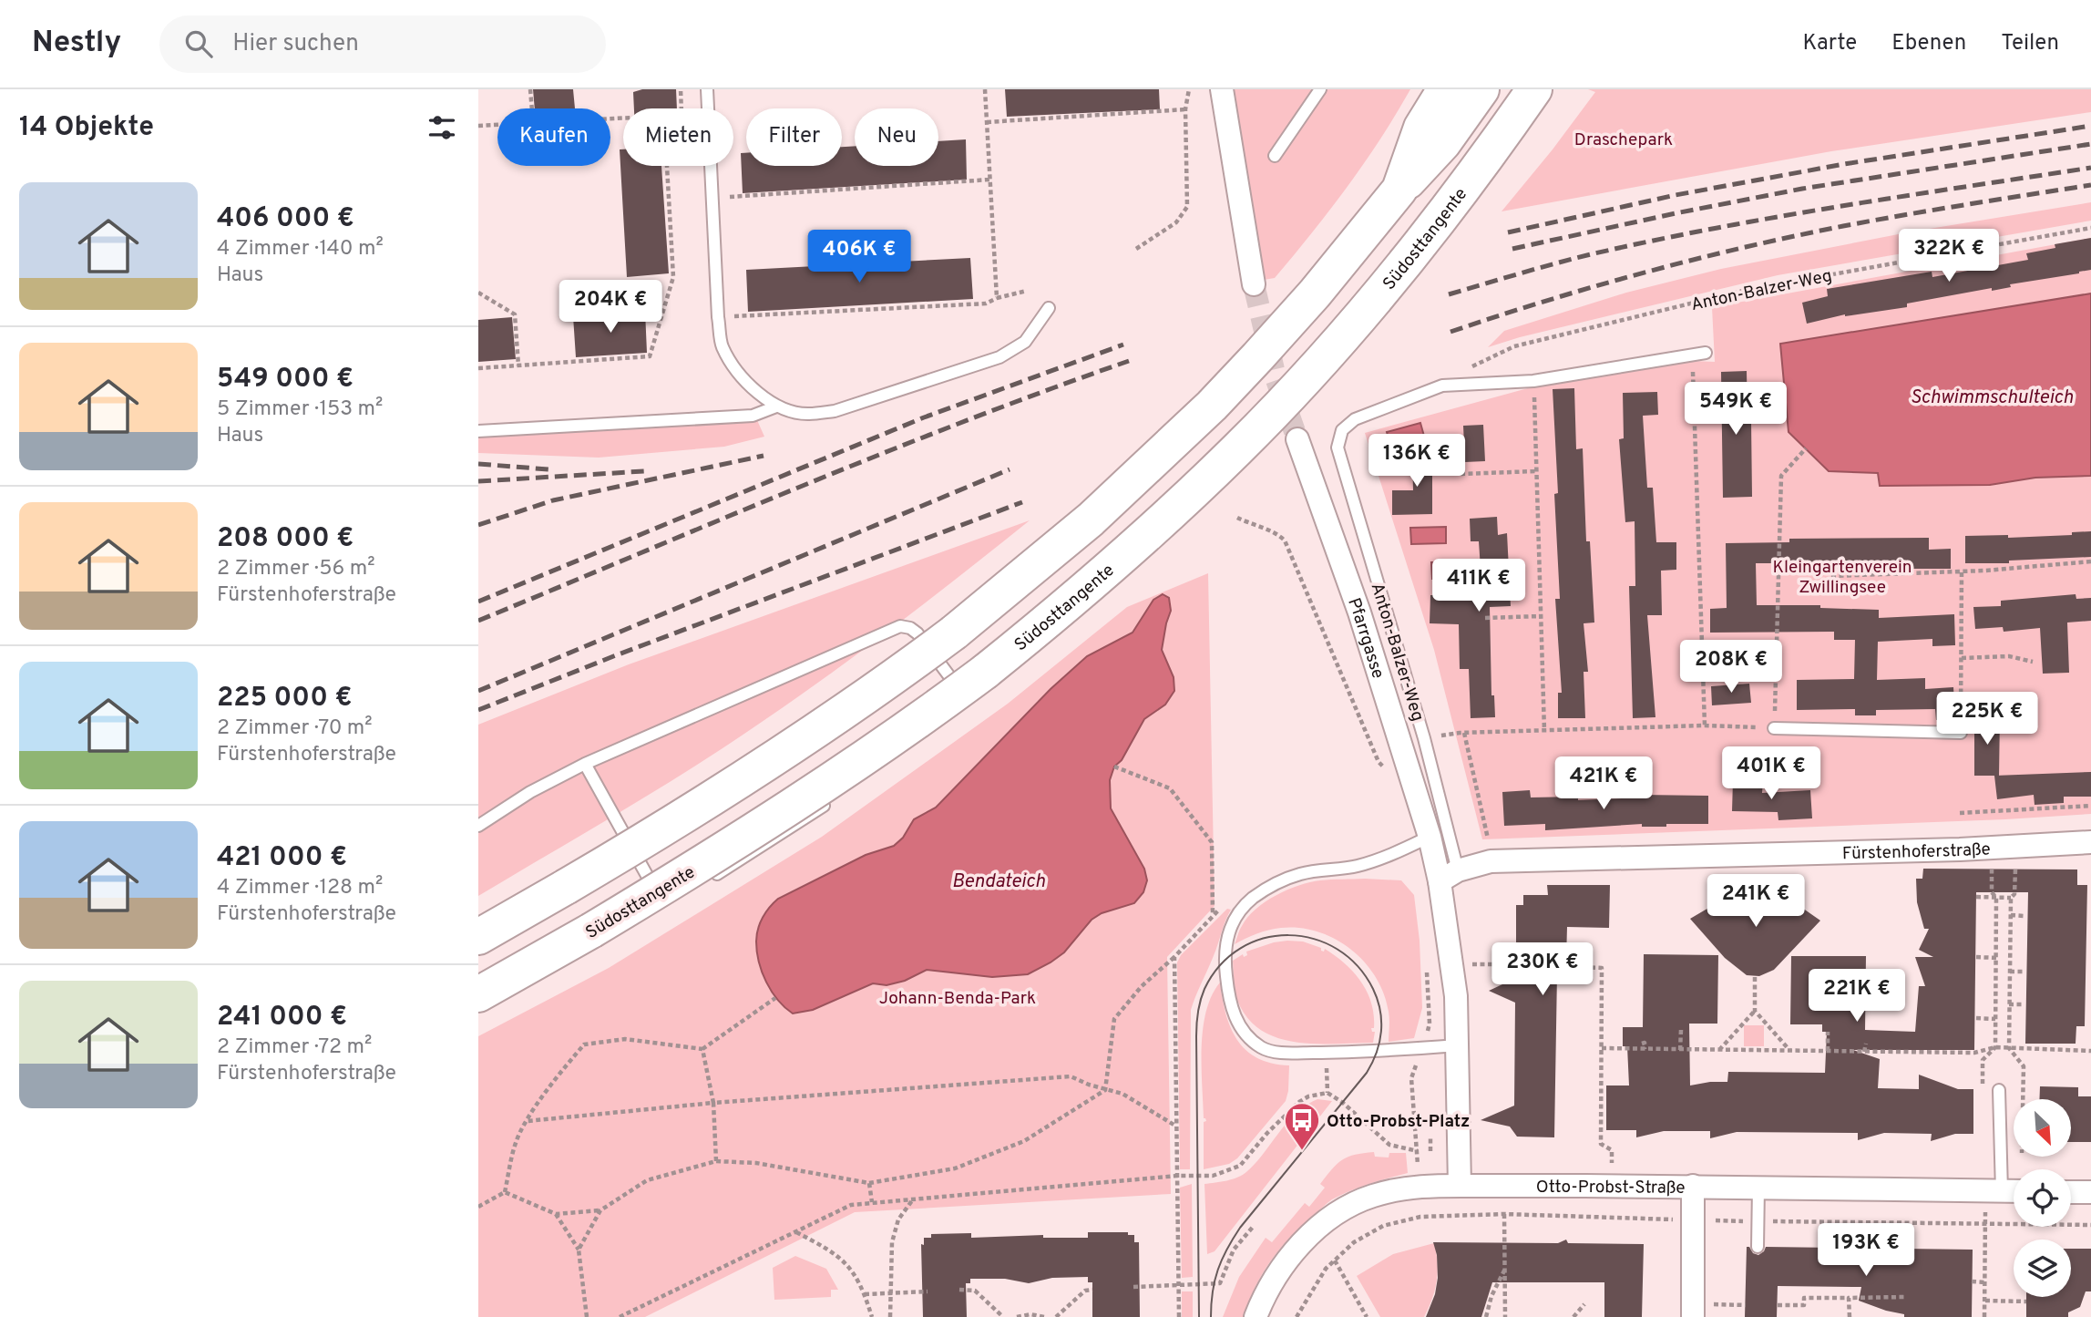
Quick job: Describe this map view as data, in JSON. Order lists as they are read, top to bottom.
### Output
{
  "streets": {
    "highway": ["Südosttangente"],
    "street": ["Pfarrgasse", "Fürstenhoferstraße", "Otto-Probst-Straße"],
    "lane": ["Anton-Balzer-Weg"]
  },
  "crossings": [
    ["Anton-Balzer-Weg", "Fürstenhoferstraße"]
  ],
  "water": ["Schwimmschulteich", "Bendateich"],
  "parks": ["Draschepark", "Kleingartenverein Zwillingsee", "Johann-Benda-Park"],
  "places": {
    "bus stop": ["Otto-Probst-Platz"]
  },
  "north": "bottom right",
  "page": {
    "header": "Nestly",
    "search": "Hier suchen",
    "nav": ["Karte", "Ebenen", "Teilen"],
    "heading": "14 Objekte",
    "chip": [
      "Kaufen",
      "Mieten",
      "Filter",
      "Neu"
    ],
    "list": [
      {
        "name": "406 000 €",
        "note": "4 Zimmer · 140 m² · Haus"
      },
      {
        "name": "549 000 €",
        "note": "5 Zimmer · 153 m² · Haus"
      },
      {
        "name": "208 000 €",
        "note": "2 Zimmer · 56 m² · Fürstenhoferstraße"
      },
      {
        "name": "225 000 €",
        "note": "2 Zimmer · 70 m² · Fürstenhoferstraße"
      },
      {
        "name": "421 000 €",
        "note": "4 Zimmer · 128 m² · Fürstenhoferstraße"
      },
      {
        "name": "241 000 €",
        "note": "2 Zimmer · 72 m² · Fürstenhoferstraße"
      }
    ],
    "price": [
      "322K €",
      "406K €",
      "204K €",
      "549K €",
      "136K €",
      "411K €",
      "208K €",
      "225K €",
      "401K €",
      "421K €",
      "241K €",
      "230K €",
      "221K €",
      "193K €"
    ]
  }
}
